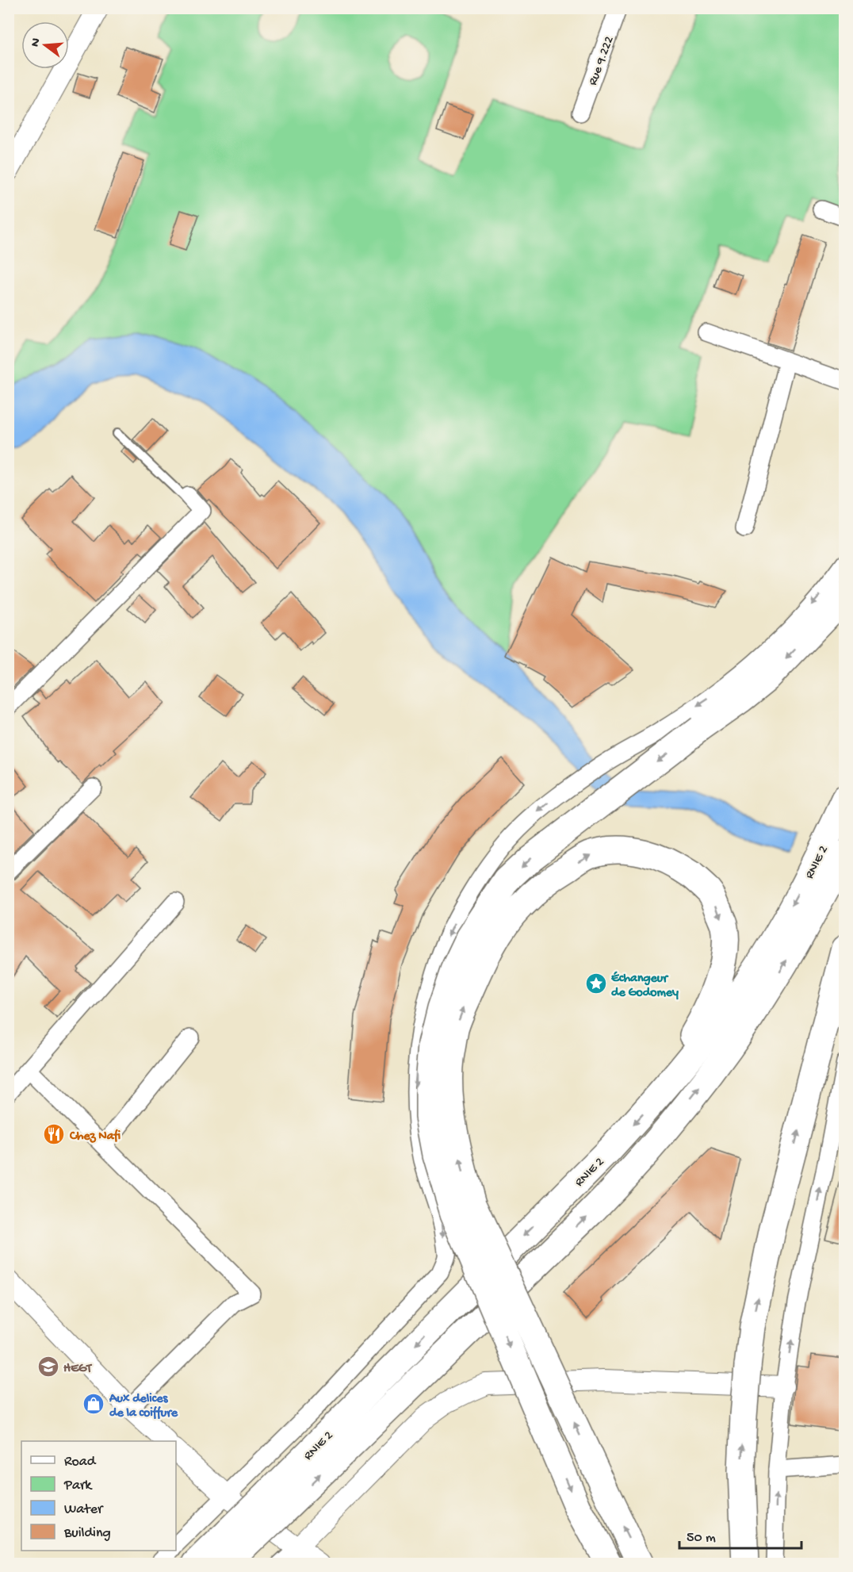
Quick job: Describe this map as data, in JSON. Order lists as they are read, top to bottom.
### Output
{
  "streets": {
    "highway": ["RNIE 2"],
    "street": ["Rue 9.222"]
  },
  "places": {
    "place": ["Échangeur de Godomey"],
    "restaurant": ["Chez Nafi"],
    "school or university": ["HEGT"],
    "shop": ["Aux delices de la coiffure"]
  },
  "legend": [
    "Road",
    "Park",
    "Water",
    "Building"
  ],
  "scale_bar": "50 m",
  "north": "left"
}
